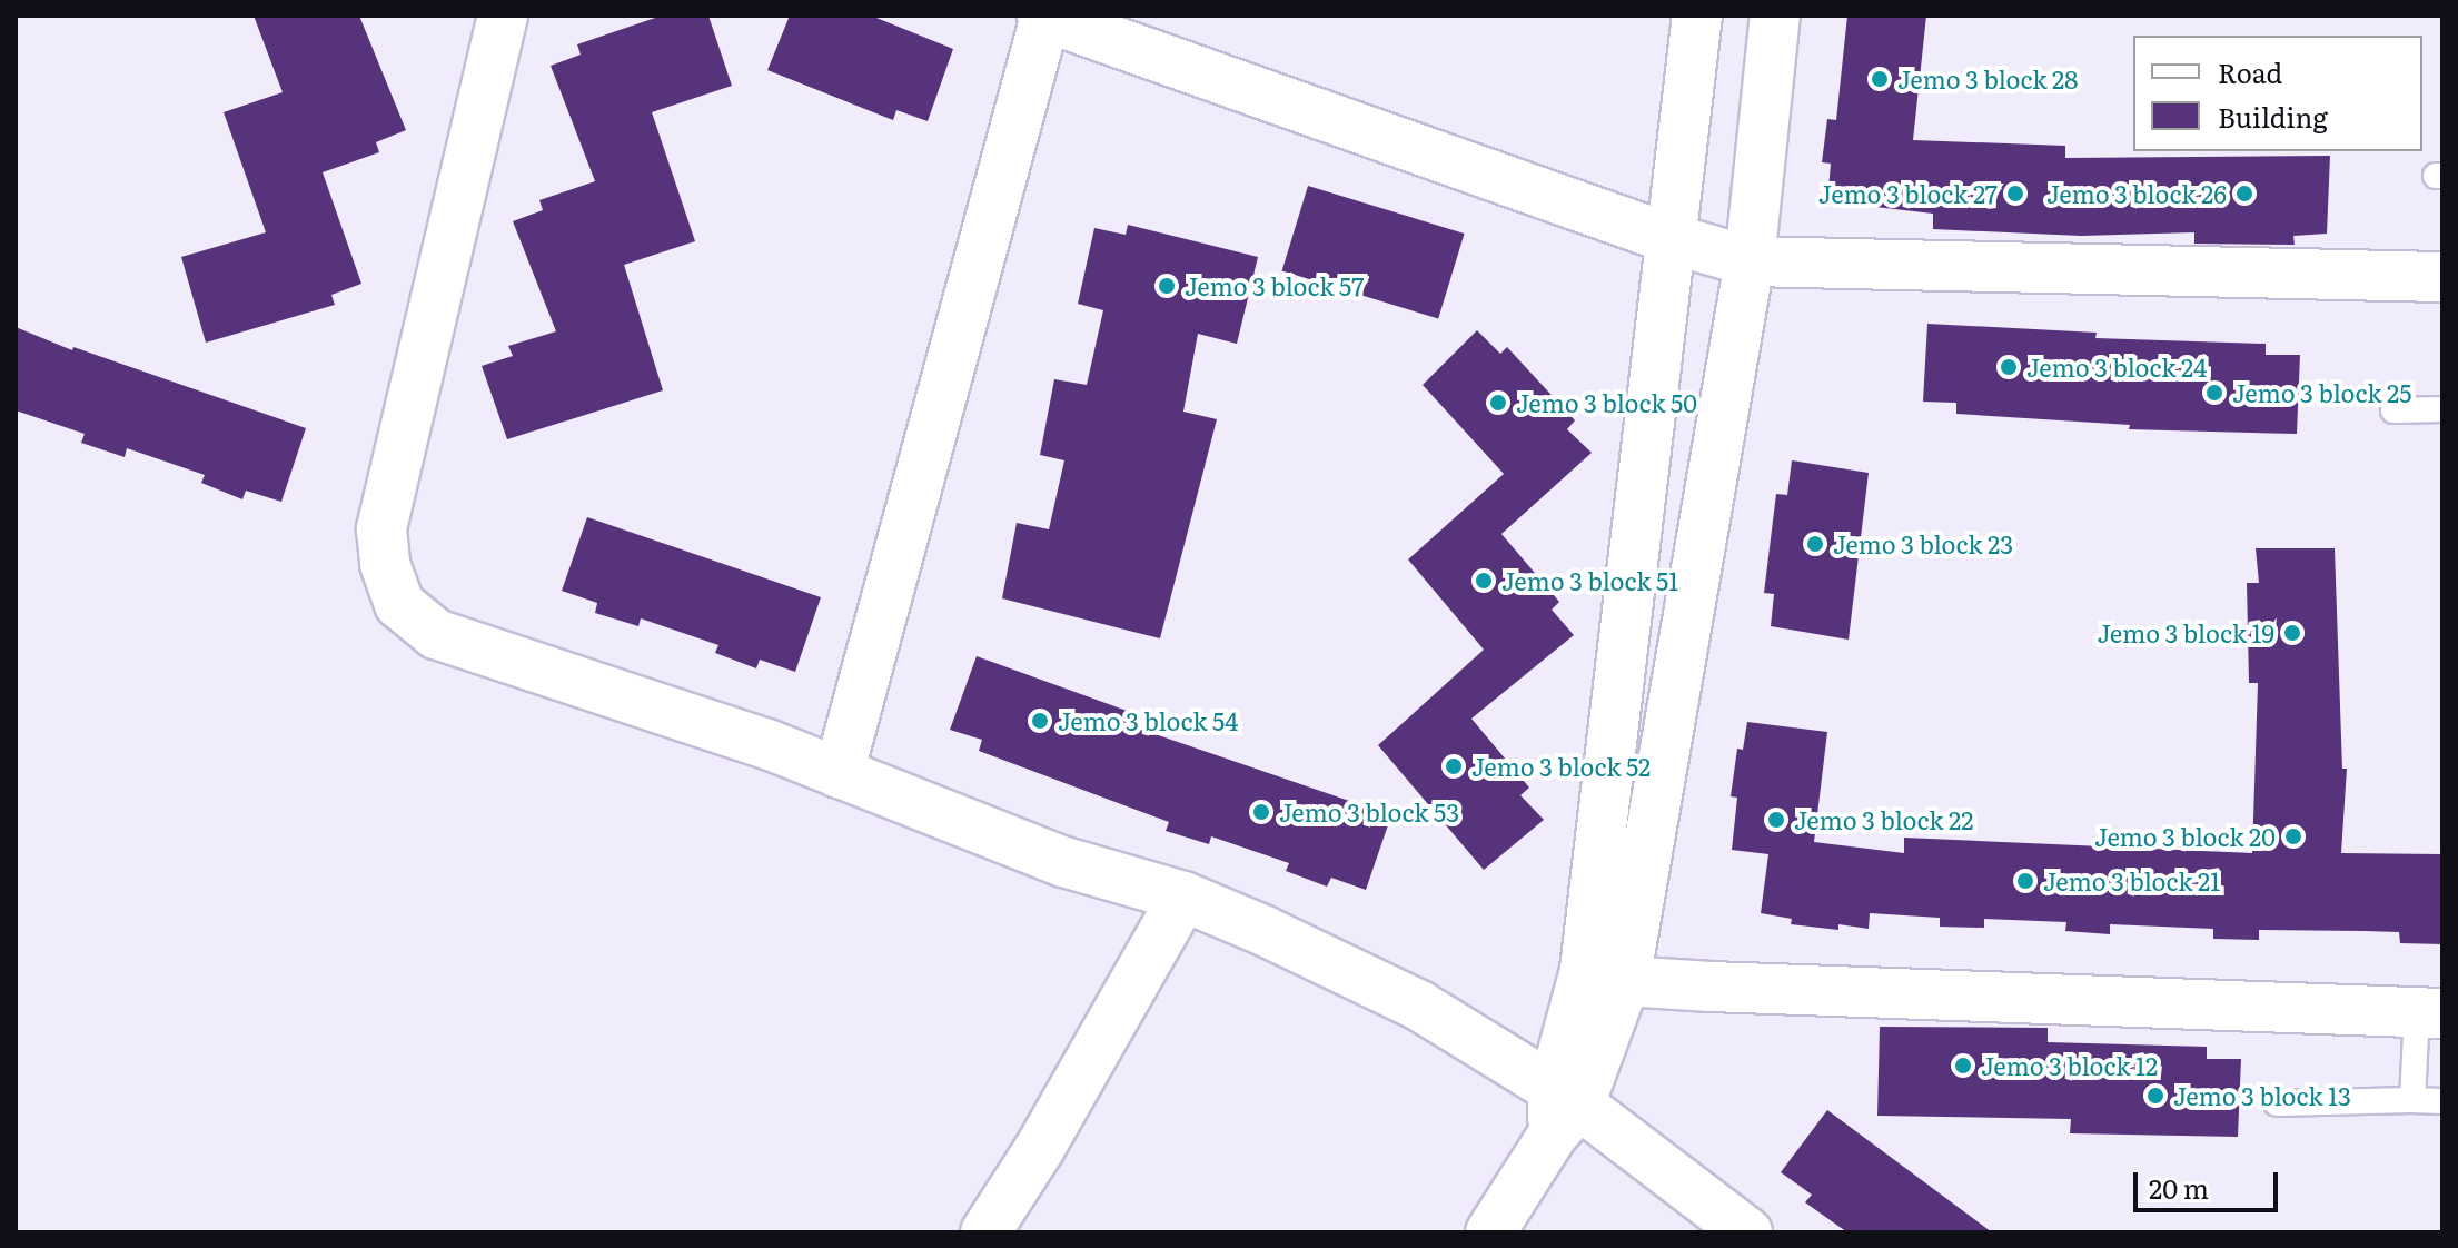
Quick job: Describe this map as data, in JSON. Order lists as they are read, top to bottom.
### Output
{
  "places": [
    "Jemo 3 block 28",
    "Jemo 3 block 27",
    "Jemo 3 block 26",
    "Jemo 3 block 57",
    "Jemo 3 block 24",
    "Jemo 3 block 25",
    "Jemo 3 block 50",
    "Jemo 3 block 23",
    "Jemo 3 block 51",
    "Jemo 3 block 19",
    "Jemo 3 block 54",
    "Jemo 3 block 52",
    "Jemo 3 block 53",
    "Jemo 3 block 22",
    "Jemo 3 block 20",
    "Jemo 3 block 21",
    "Jemo 3 block 12",
    "Jemo 3 block 13"
  ],
  "legend": ["Road", "Building"],
  "scale_bar": "20 m"
}
